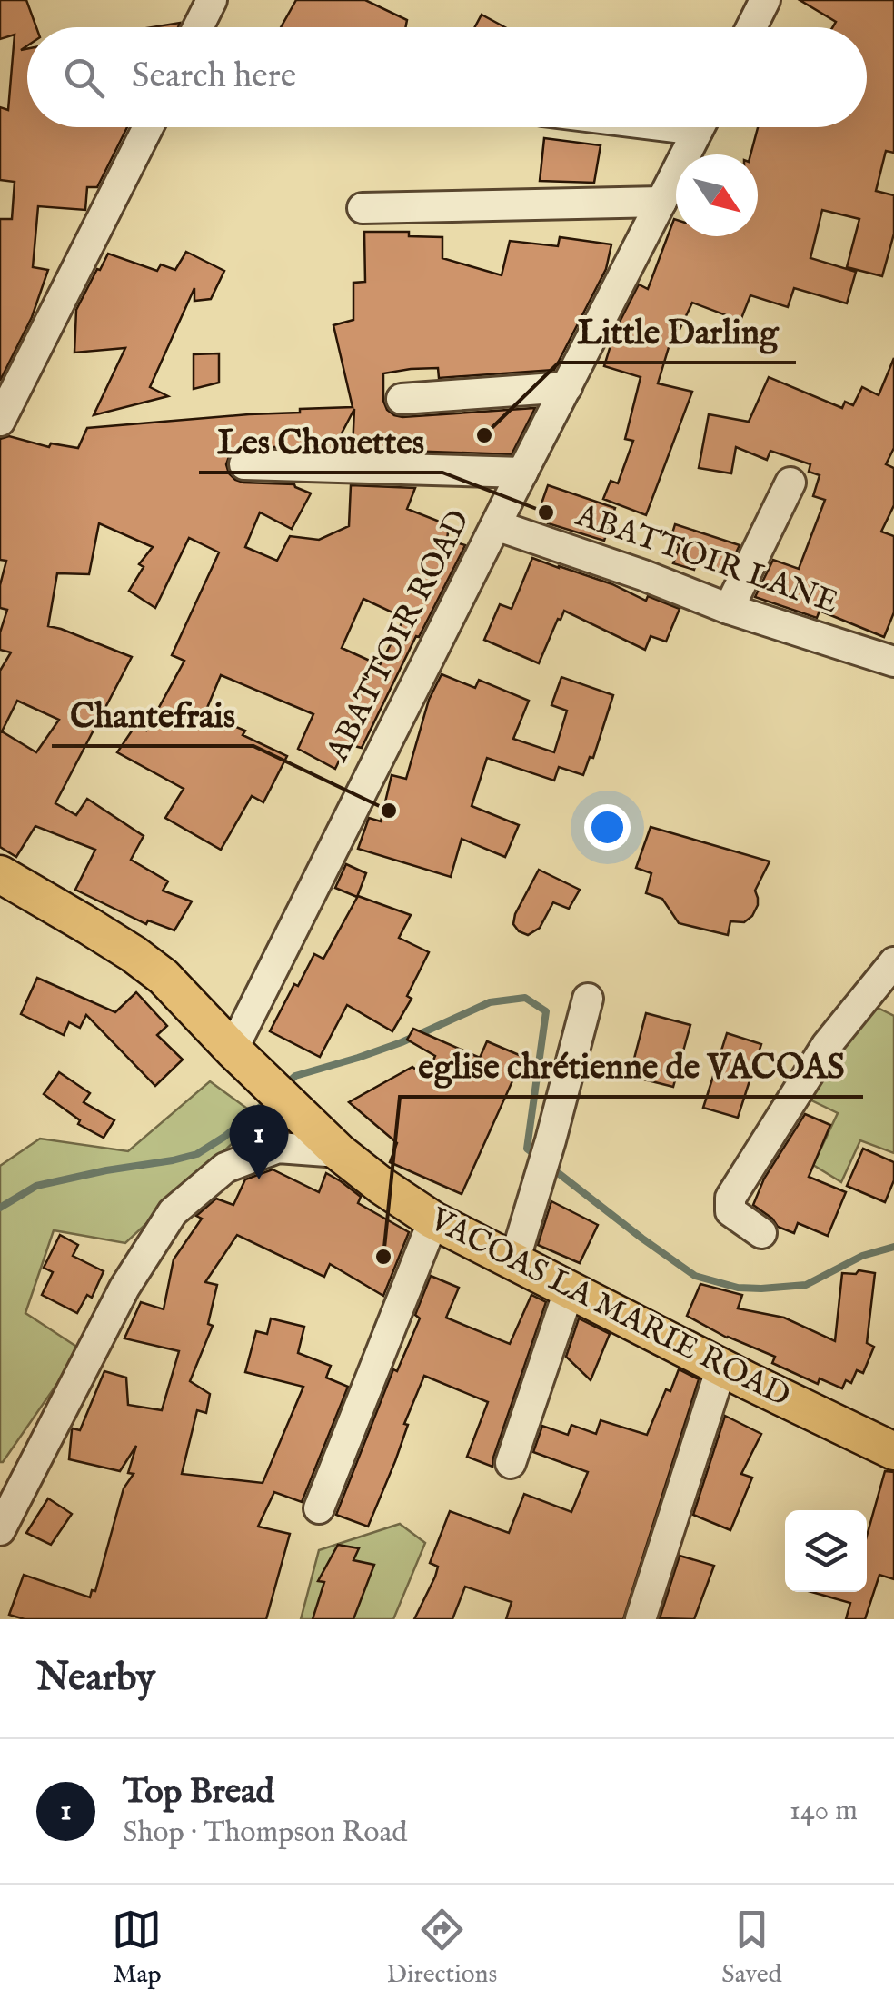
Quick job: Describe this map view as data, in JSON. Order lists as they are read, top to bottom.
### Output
{
  "streets": {
    "main road": ["VACOAS LA MARIE ROAD"],
    "street": ["ABATTOIR LANE", "ABATTOIR ROAD"]
  },
  "crossings": [
    ["ABATTOIR LANE", "ABATTOIR ROAD"],
    ["ABATTOIR ROAD", "VACOAS LA MARIE ROAD"]
  ],
  "places": [
    "Little Darling",
    "Les Chouettes",
    "Chantefrais",
    "eglise chrétienne de VACOAS"
  ],
  "north": "bottom right",
  "page": {
    "search": "Search here",
    "pins": "1",
    "heading": "Nearby",
    "list": [
      {
        "mark": "1",
        "name": "Top Bread",
        "note": "Shop · Thompson Road",
        "value": "140 m"
      }
    ],
    "nav": ["Map", "Directions", "Saved"]
  }
}
